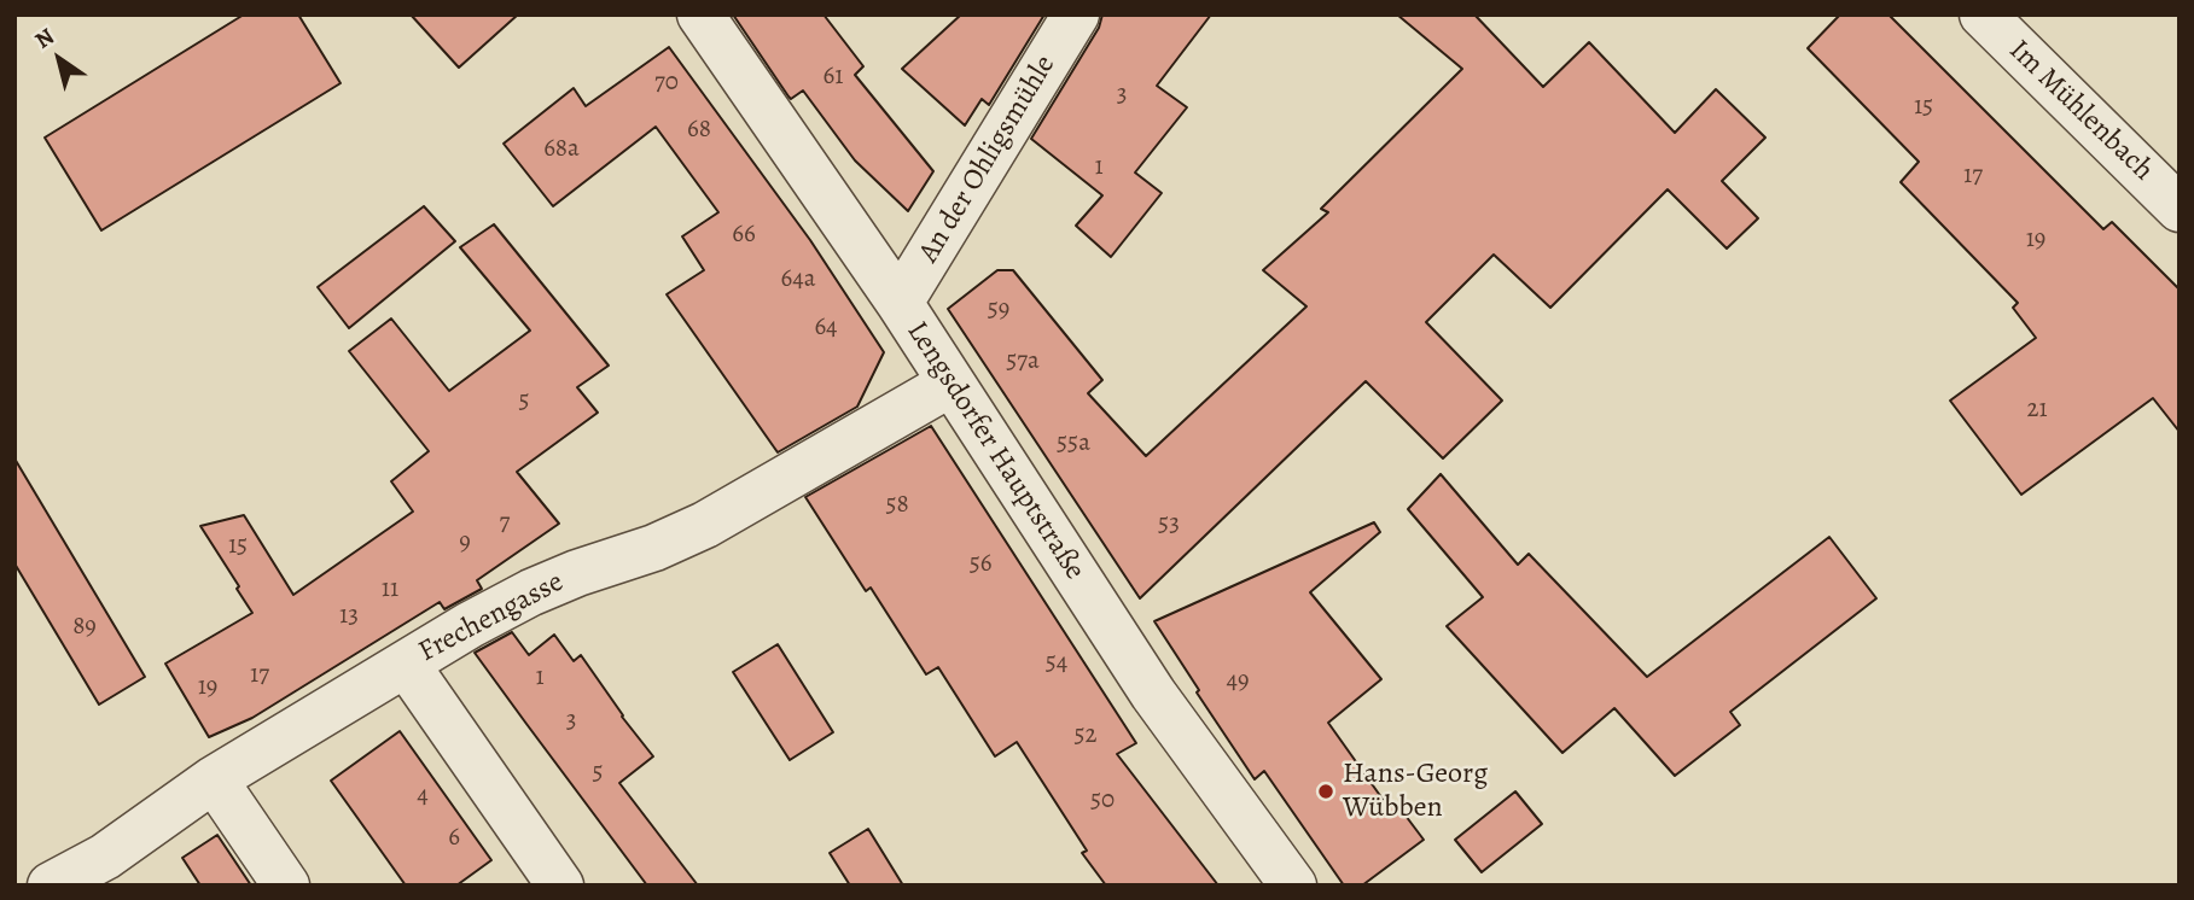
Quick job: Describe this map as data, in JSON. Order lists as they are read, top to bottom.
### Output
{
  "streets": {
    "street": [
      "Im Mühlenbach",
      "An der Ohligsmühle",
      "Lengsdorfer Hauptstraße",
      "Frechengasse"
    ]
  },
  "crossings": [
    ["An der Ohligsmühle", "Lengsdorfer Hauptstraße"],
    ["Lengsdorfer Hauptstraße", "Frechengasse"]
  ],
  "places": ["Hans-Georg Wübben"],
  "house_numbers": [
    "61",
    "70",
    "3",
    "15",
    "68",
    "68a",
    "1",
    "17",
    "66",
    "19",
    "64a",
    "59",
    "64",
    "57a",
    "5",
    "21",
    "55a",
    "58",
    "7",
    "53",
    "9",
    "15",
    "56",
    "11",
    "13",
    "89",
    "54",
    "17",
    "1",
    "49",
    "19",
    "3",
    "52",
    "5",
    "4",
    "50",
    "6"
  ],
  "north": "top left"
}
